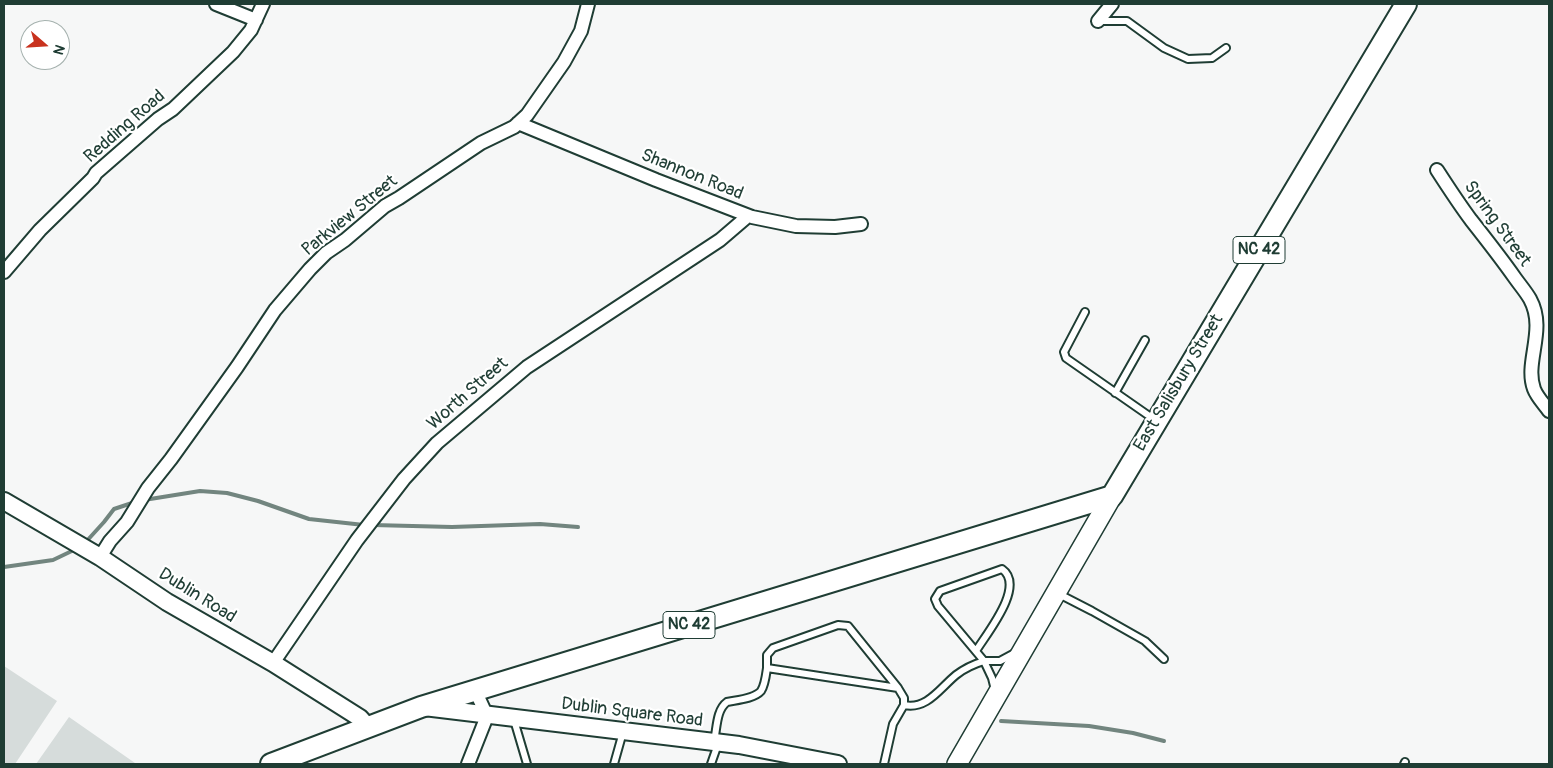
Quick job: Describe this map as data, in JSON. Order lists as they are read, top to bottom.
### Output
{
  "streets": {
    "main road": ["NC 42", "East Salisbury Street"],
    "street": [
      "Redding Road",
      "Shannon Road",
      "Parkview Street",
      "Spring Street",
      "Worth Street",
      "Dublin Road",
      "Dublin Square Road"
    ]
  },
  "crossings": [
    ["Shannon Road", "Parkview Street"],
    ["Shannon Road", "Worth Street"],
    ["Parkview Street", "Dublin Road"],
    ["NC 42", "East Salisbury Street"],
    ["NC 42", "Dublin Road"],
    ["NC 42", "Dublin Square Road"],
    ["Worth Street", "Dublin Road"]
  ],
  "north": "right"
}
